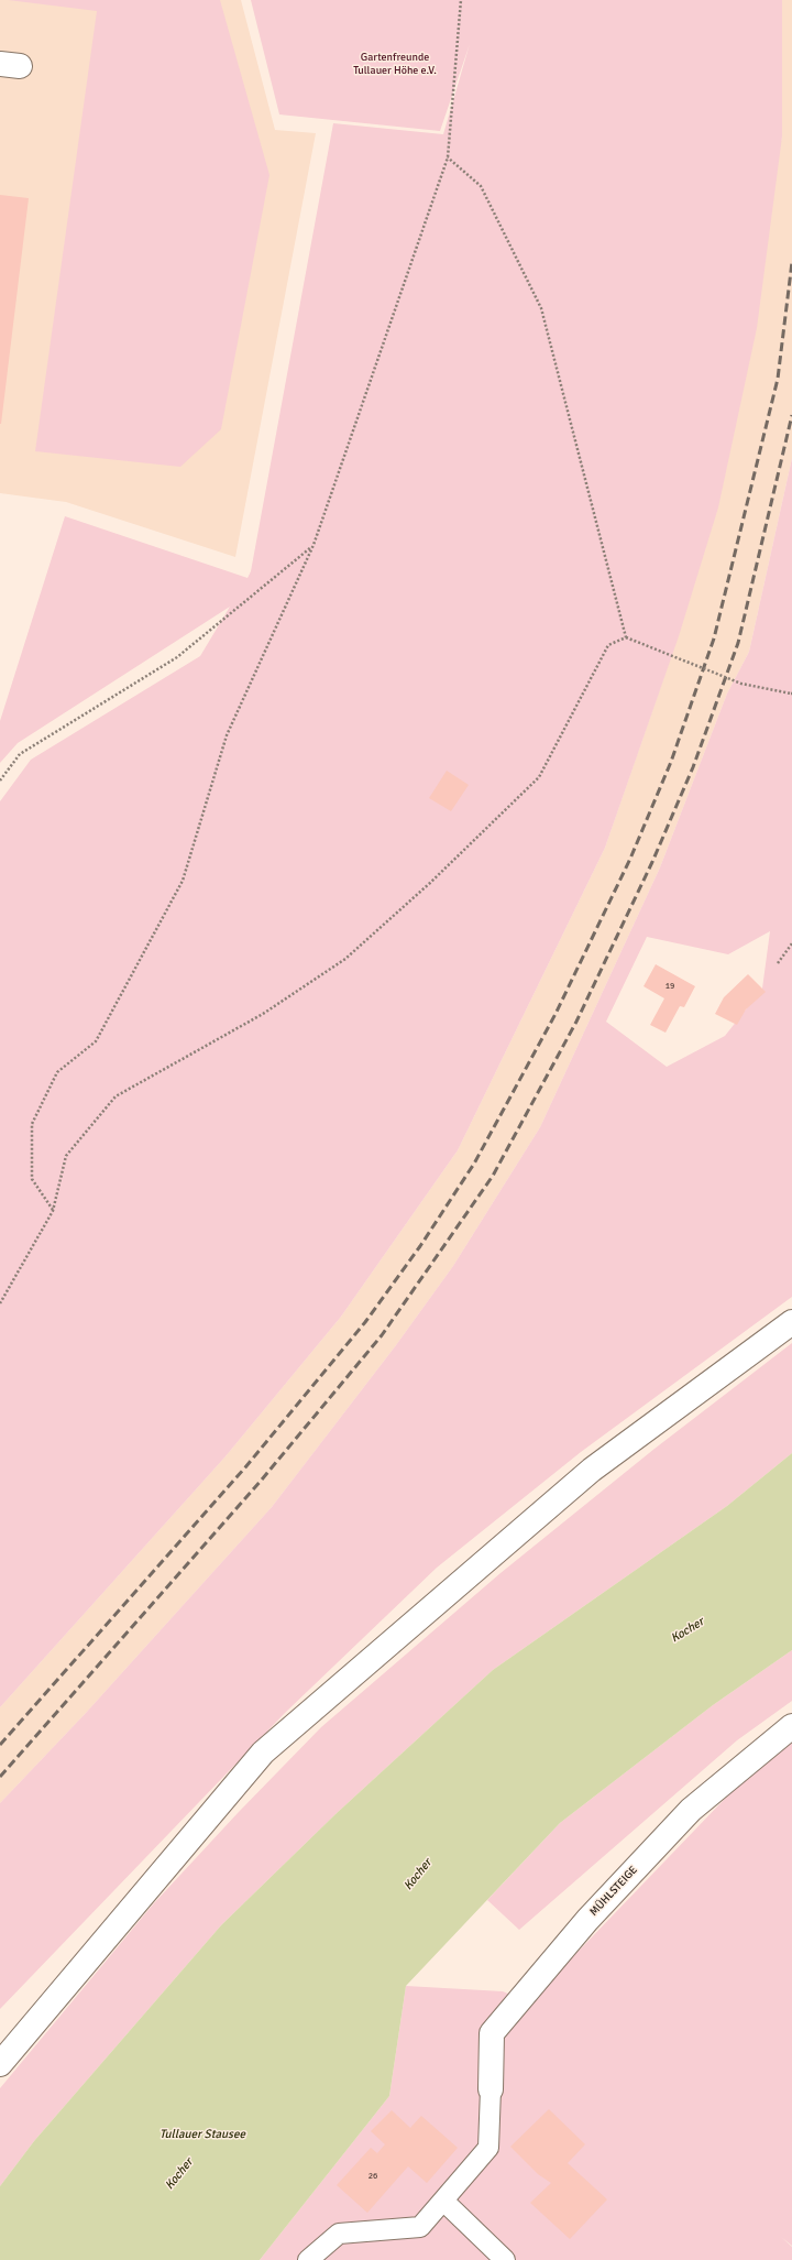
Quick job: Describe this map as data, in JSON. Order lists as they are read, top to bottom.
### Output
{
  "streets": {
    "street": ["MÜHLSTEIGE"]
  },
  "water": ["Kocher", "Tullauer Stausee"],
  "parks": ["Gartenfreunde Tullauer Höhe e.V."],
  "house_numbers": ["19", "26"]
}
